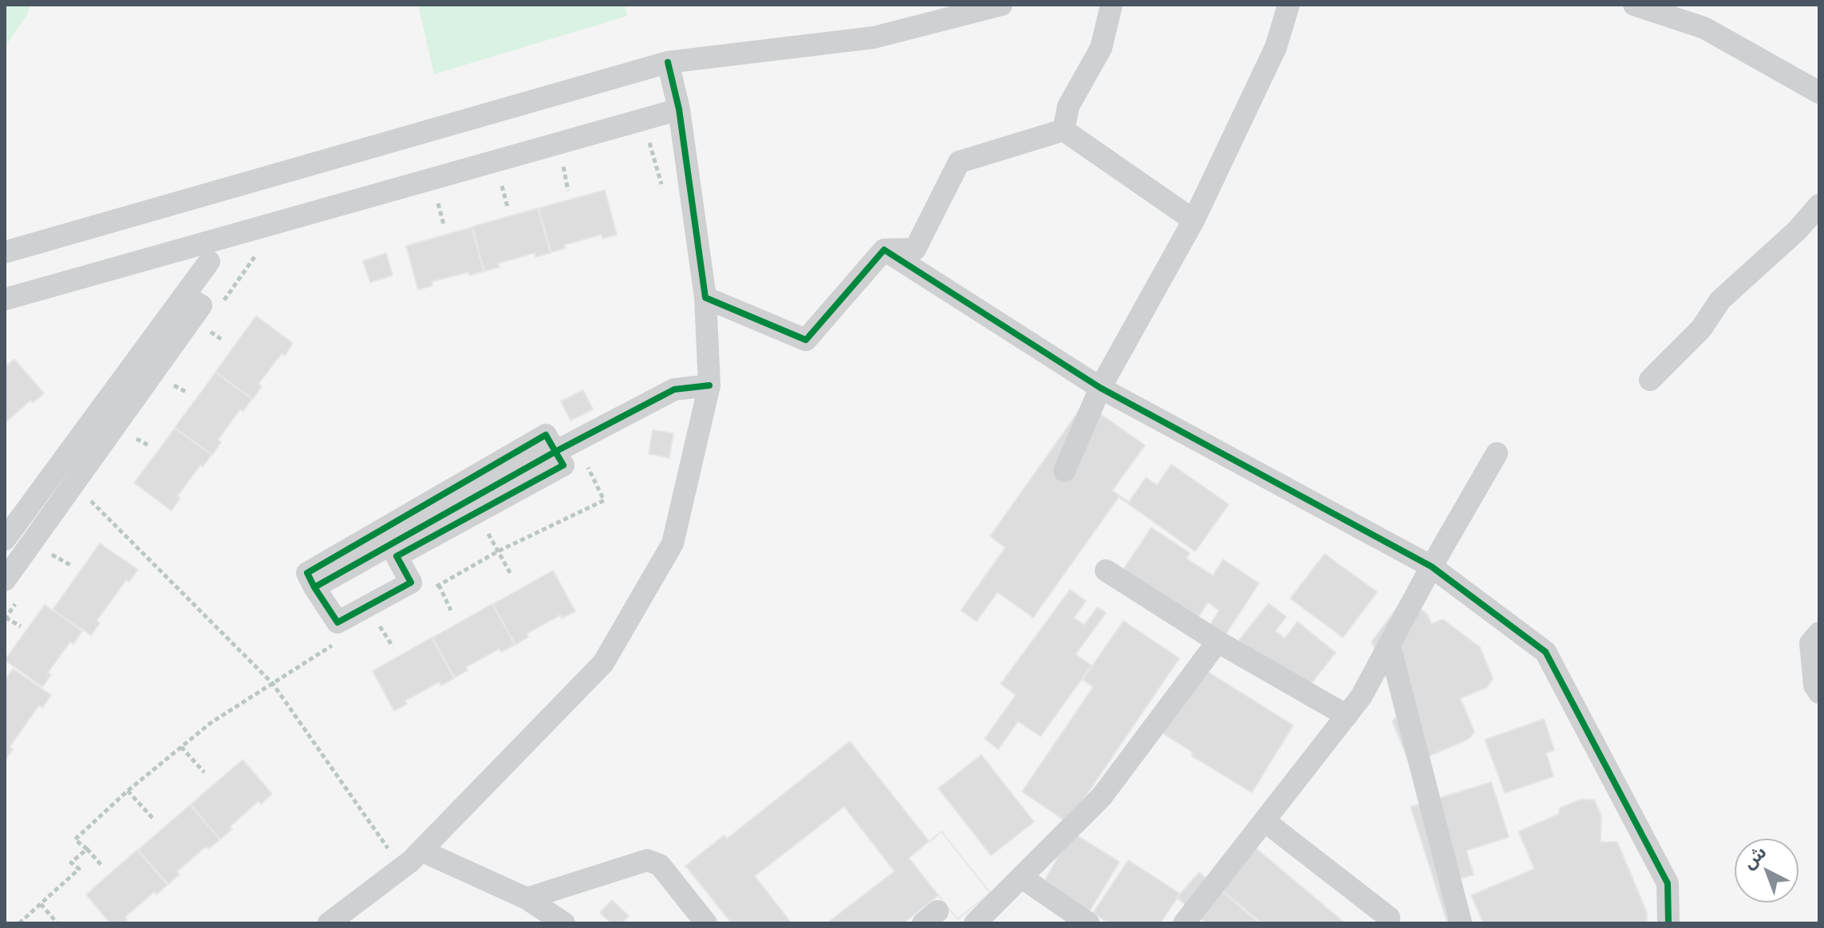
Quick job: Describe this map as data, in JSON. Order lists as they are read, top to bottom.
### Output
{
  "north": "top left"
}
